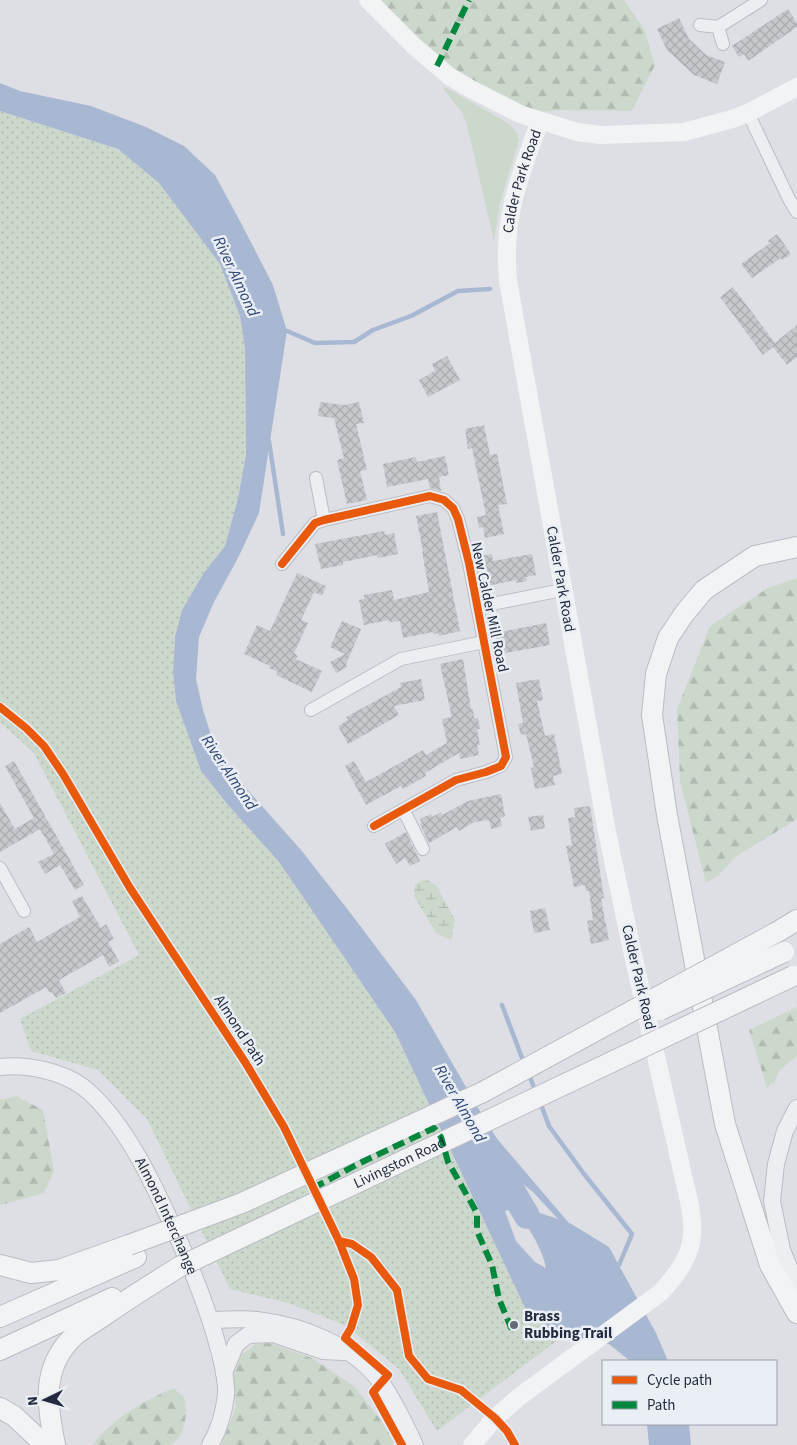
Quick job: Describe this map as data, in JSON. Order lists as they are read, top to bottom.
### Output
{
  "streets": {
    "main road": ["Calder Park Road", "Livingston Road"],
    "street": ["New Calder Mill Road", "Almond Interchange"],
    "cycle path": ["Almond Path"]
  },
  "crossings": [
    ["Calder Park Road", "New Calder Mill Road"]
  ],
  "water": ["River Almond"],
  "places": ["Brass Rubbing Trail"],
  "legend": ["Cycle path", "Path"],
  "north": "left"
}
